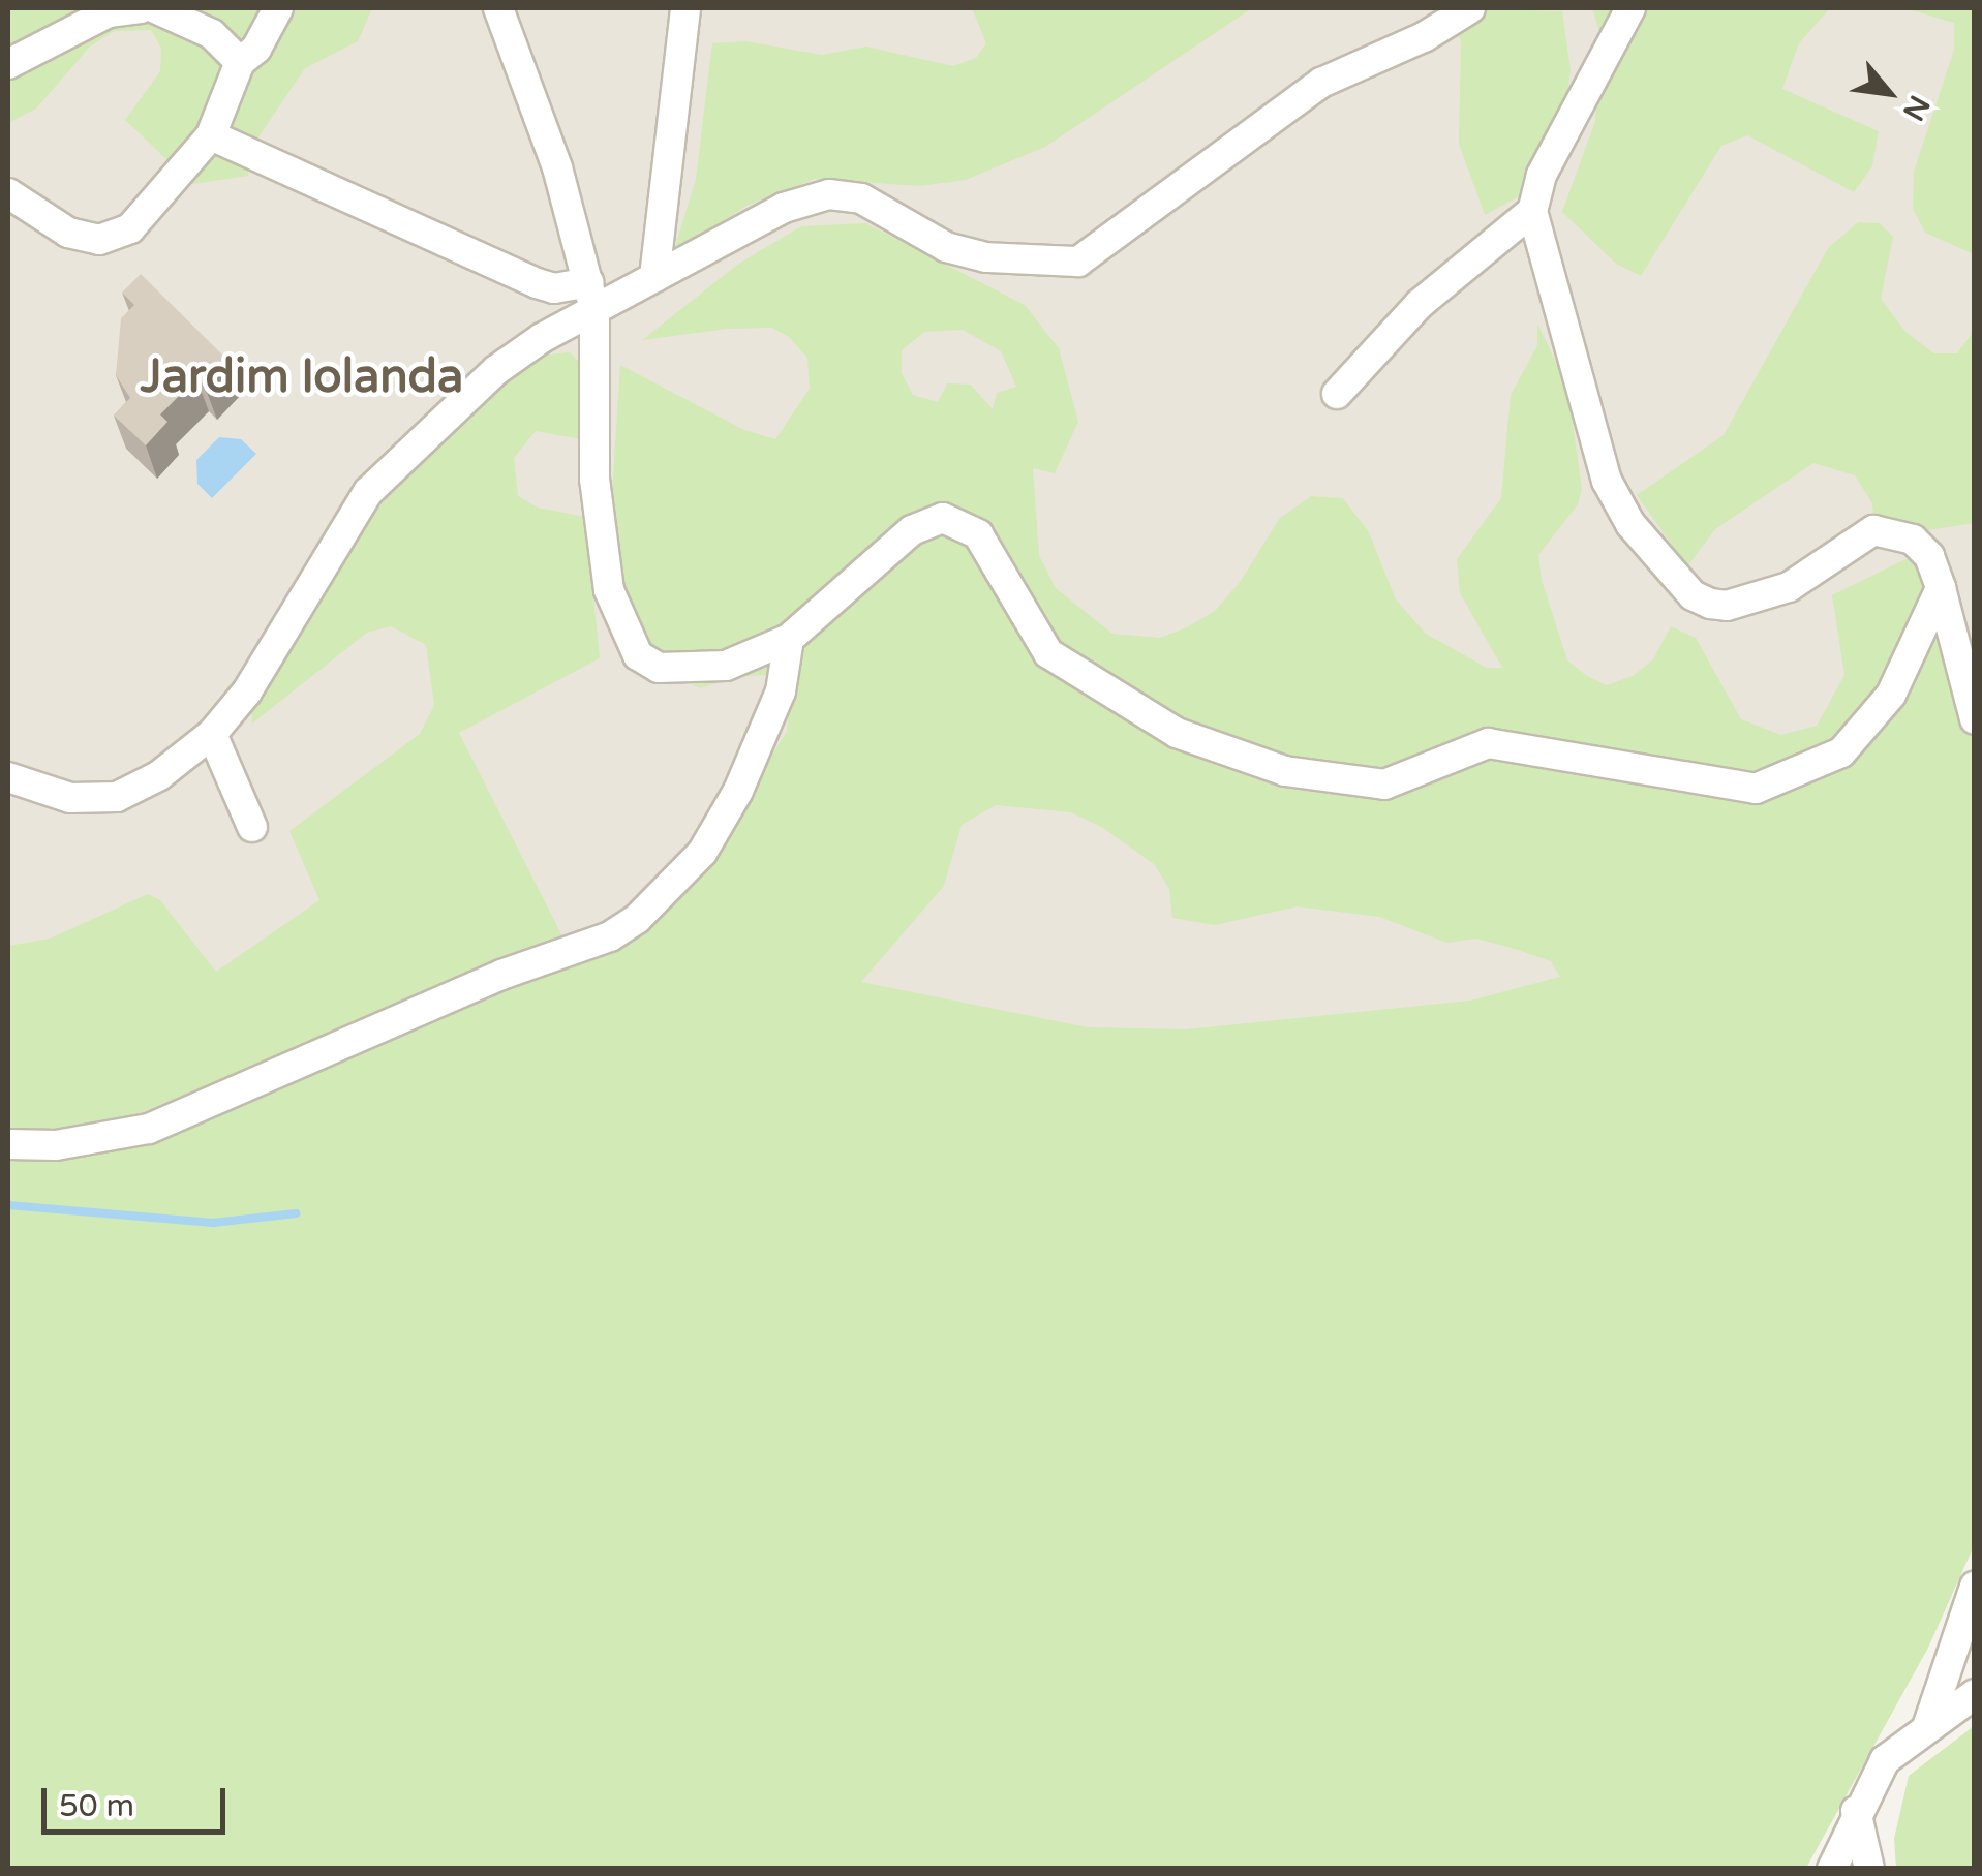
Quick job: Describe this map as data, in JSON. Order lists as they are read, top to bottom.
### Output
{
  "districts": ["Jardim Iolanda"],
  "scale_bar": "50 m",
  "north": "bottom right"
}
